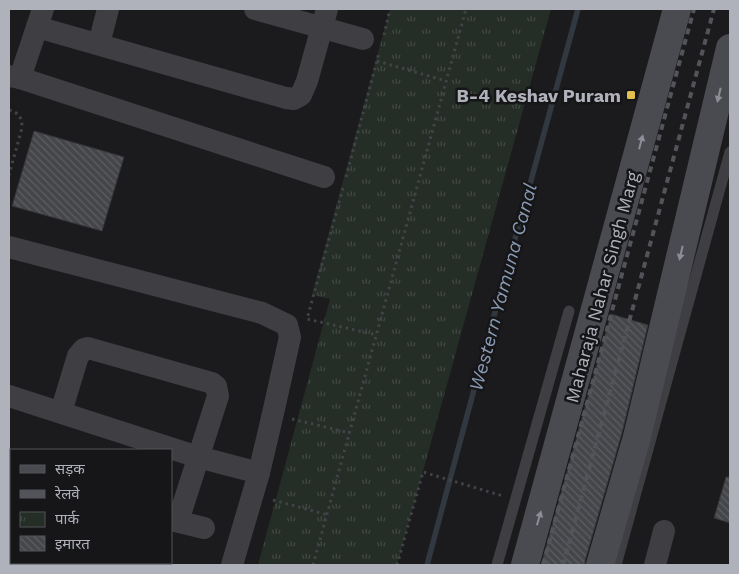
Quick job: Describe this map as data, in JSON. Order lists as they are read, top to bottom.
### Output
{
  "streets": {
    "main road": ["Maharaja Nahar Singh Marg"]
  },
  "water": ["Western Yamuna Canal"],
  "places": {
    "transit": ["B-4 Keshav Puram"]
  },
  "legend": [
    "सड़क",
    "रेलवे",
    "पार्क",
    "इमारत"
  ]
}
